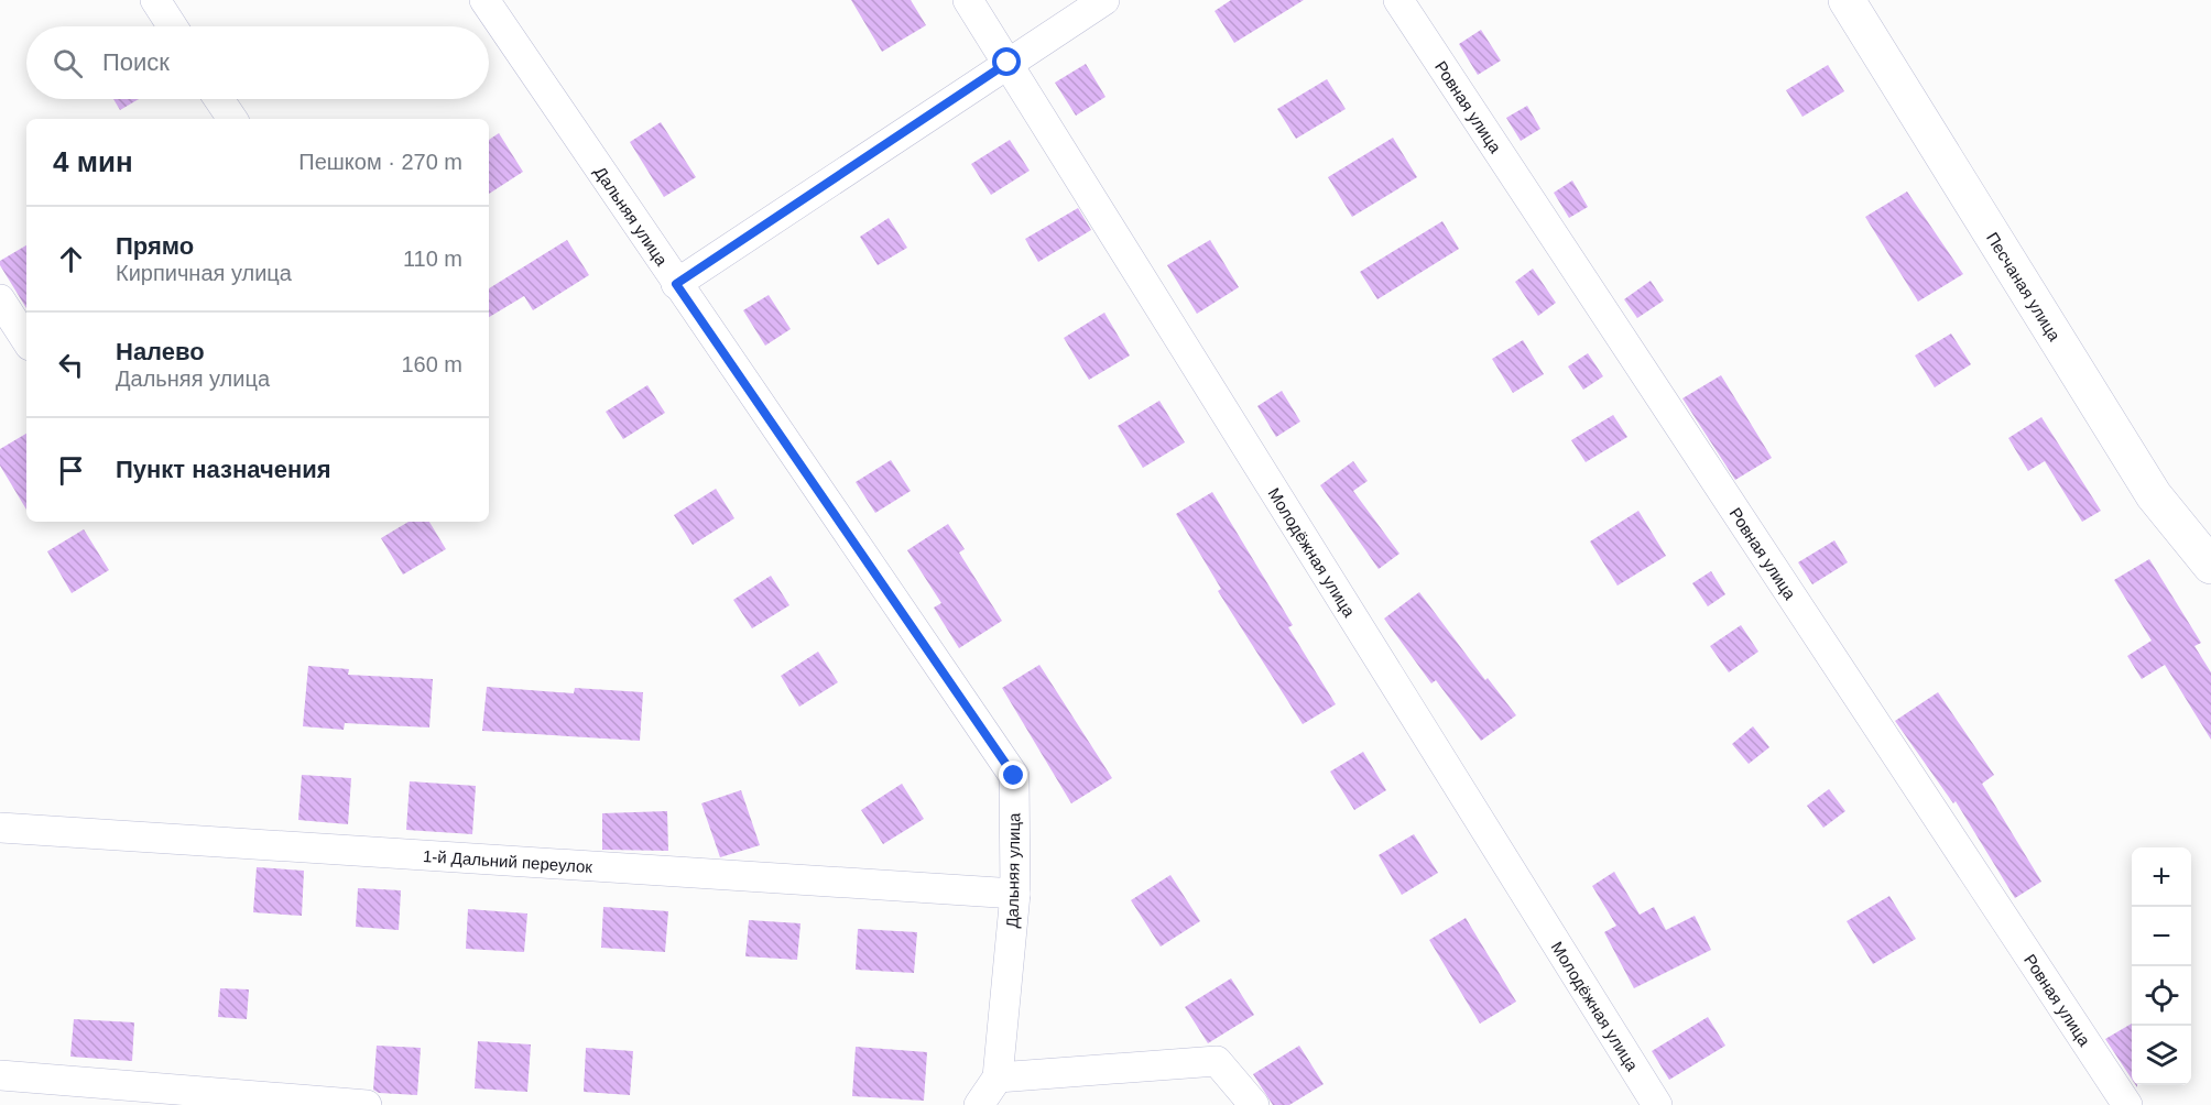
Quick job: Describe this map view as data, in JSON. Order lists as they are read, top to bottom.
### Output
{
  "streets": {
    "street": [
      "Ровная улица",
      "Дальняя улица",
      "Песчаная улица",
      "Молодёжная улица",
      "1-й Дальний переулок"
    ]
  },
  "crossings": [
    ["Дальняя улица", "1-й Дальний переулок"]
  ],
  "page": {
    "search": "Поиск",
    "heading": ["4 мин", "Пешком · 270 m"],
    "list": [
      ["Прямо", "Кирпичная улица", "110 m"],
      ["Налево", "Дальняя улица", "160 m"],
      "Пункт назначения"
    ],
    "map_buttons": ["+", "−"]
  }
}
